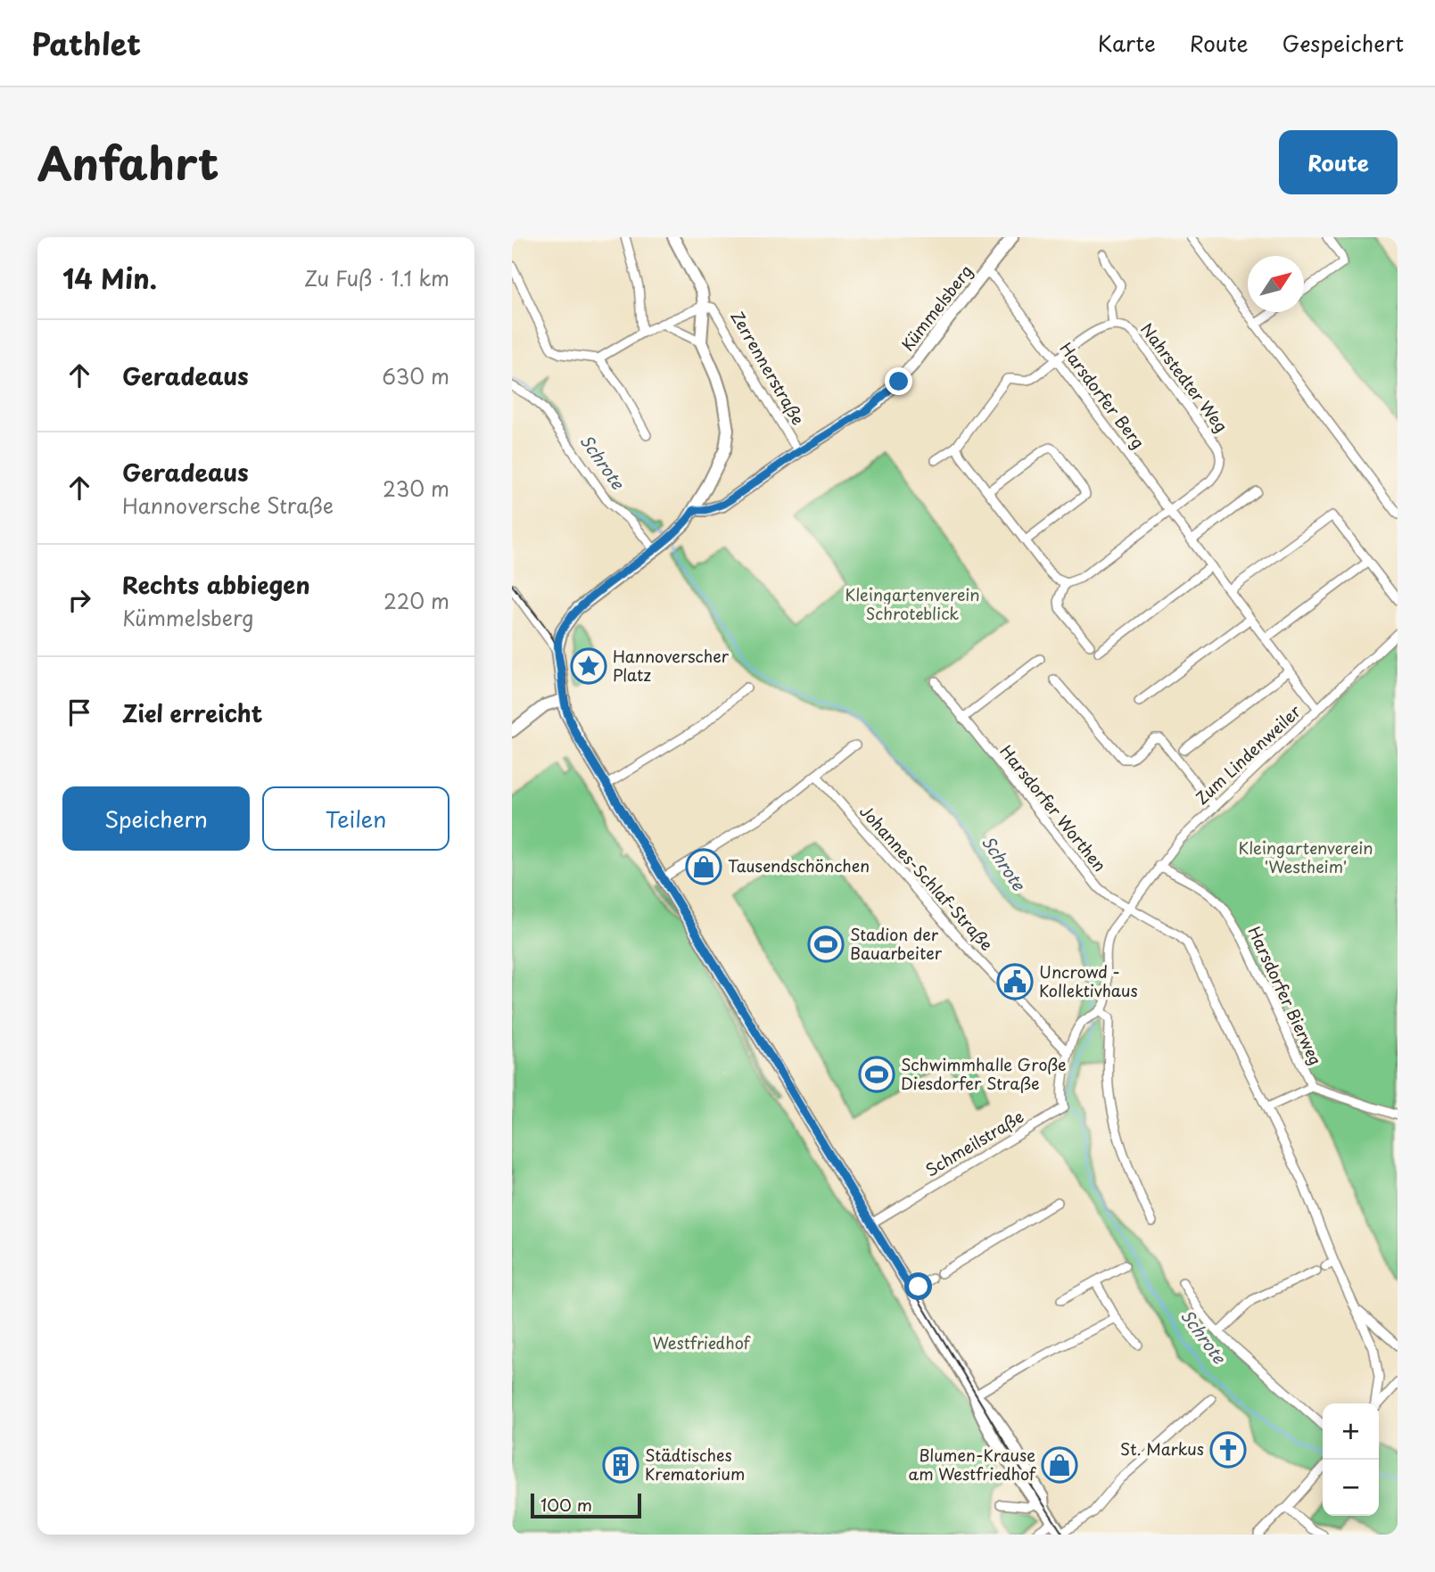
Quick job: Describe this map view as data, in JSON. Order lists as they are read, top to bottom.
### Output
{
  "streets": {
    "main road": ["Kümmelsberg"],
    "street": [
      "Zerrennerstraße",
      "Nahrstedter Weg",
      "Harsdorfer Berg",
      "Zum Lindenweiler",
      "Harsdorfer Worthen",
      "Johannes-Schlaf-Straße",
      "Harsdorfer Bierweg",
      "Schmeilstraße"
    ]
  },
  "crossings": [
    ["Kümmelsberg", "Zerrennerstraße"],
    ["Kümmelsberg", "Harsdorfer Berg"],
    ["Nahrstedter Weg", "Harsdorfer Berg"],
    ["Harsdorfer Berg", "Zum Lindenweiler"],
    ["Zum Lindenweiler", "Harsdorfer Worthen"],
    ["Zum Lindenweiler", "Harsdorfer Bierweg"],
    ["Zum Lindenweiler", "Schmeilstraße"],
    ["Johannes-Schlaf-Straße", "Schmeilstraße"]
  ],
  "water": ["Schrote"],
  "parks": ["Kleingartenverein Schroteblick", "Kleingartenverein 'Westheim'", "Westfriedhof"],
  "places": {
    "place": ["Hannoverscher Platz"],
    "shop": ["Tausendschönchen", "Blumen-Krause am Westfriedhof"],
    "sports": ["Stadion der Bauarbeiter", "Schwimmhalle Große Diesdorfer Straße"],
    "public building": ["Uncrowd - Kollektivhaus"],
    "church": ["St. Markus"],
    "building": ["Städtisches Krematorium"]
  },
  "scale_bar": "100 m",
  "north": "top right",
  "page": {
    "header": "Pathlet",
    "nav": ["Karte", "Route", "Gespeichert"],
    "title": "Anfahrt",
    "buttons": [
      "Route",
      ["Speichern", "Teilen"]
    ],
    "heading": ["14 Min.", "Zu Fuß · 1.1 km"],
    "list": [
      ["Geradeaus", "630 m"],
      ["Geradeaus", "Hannoversche Straße", "230 m"],
      ["Rechts abbiegen", "Kümmelsberg", "220 m"],
      "Ziel erreicht"
    ],
    "map_buttons": ["+", "−"],
    "scale": "100 m"
  }
}
